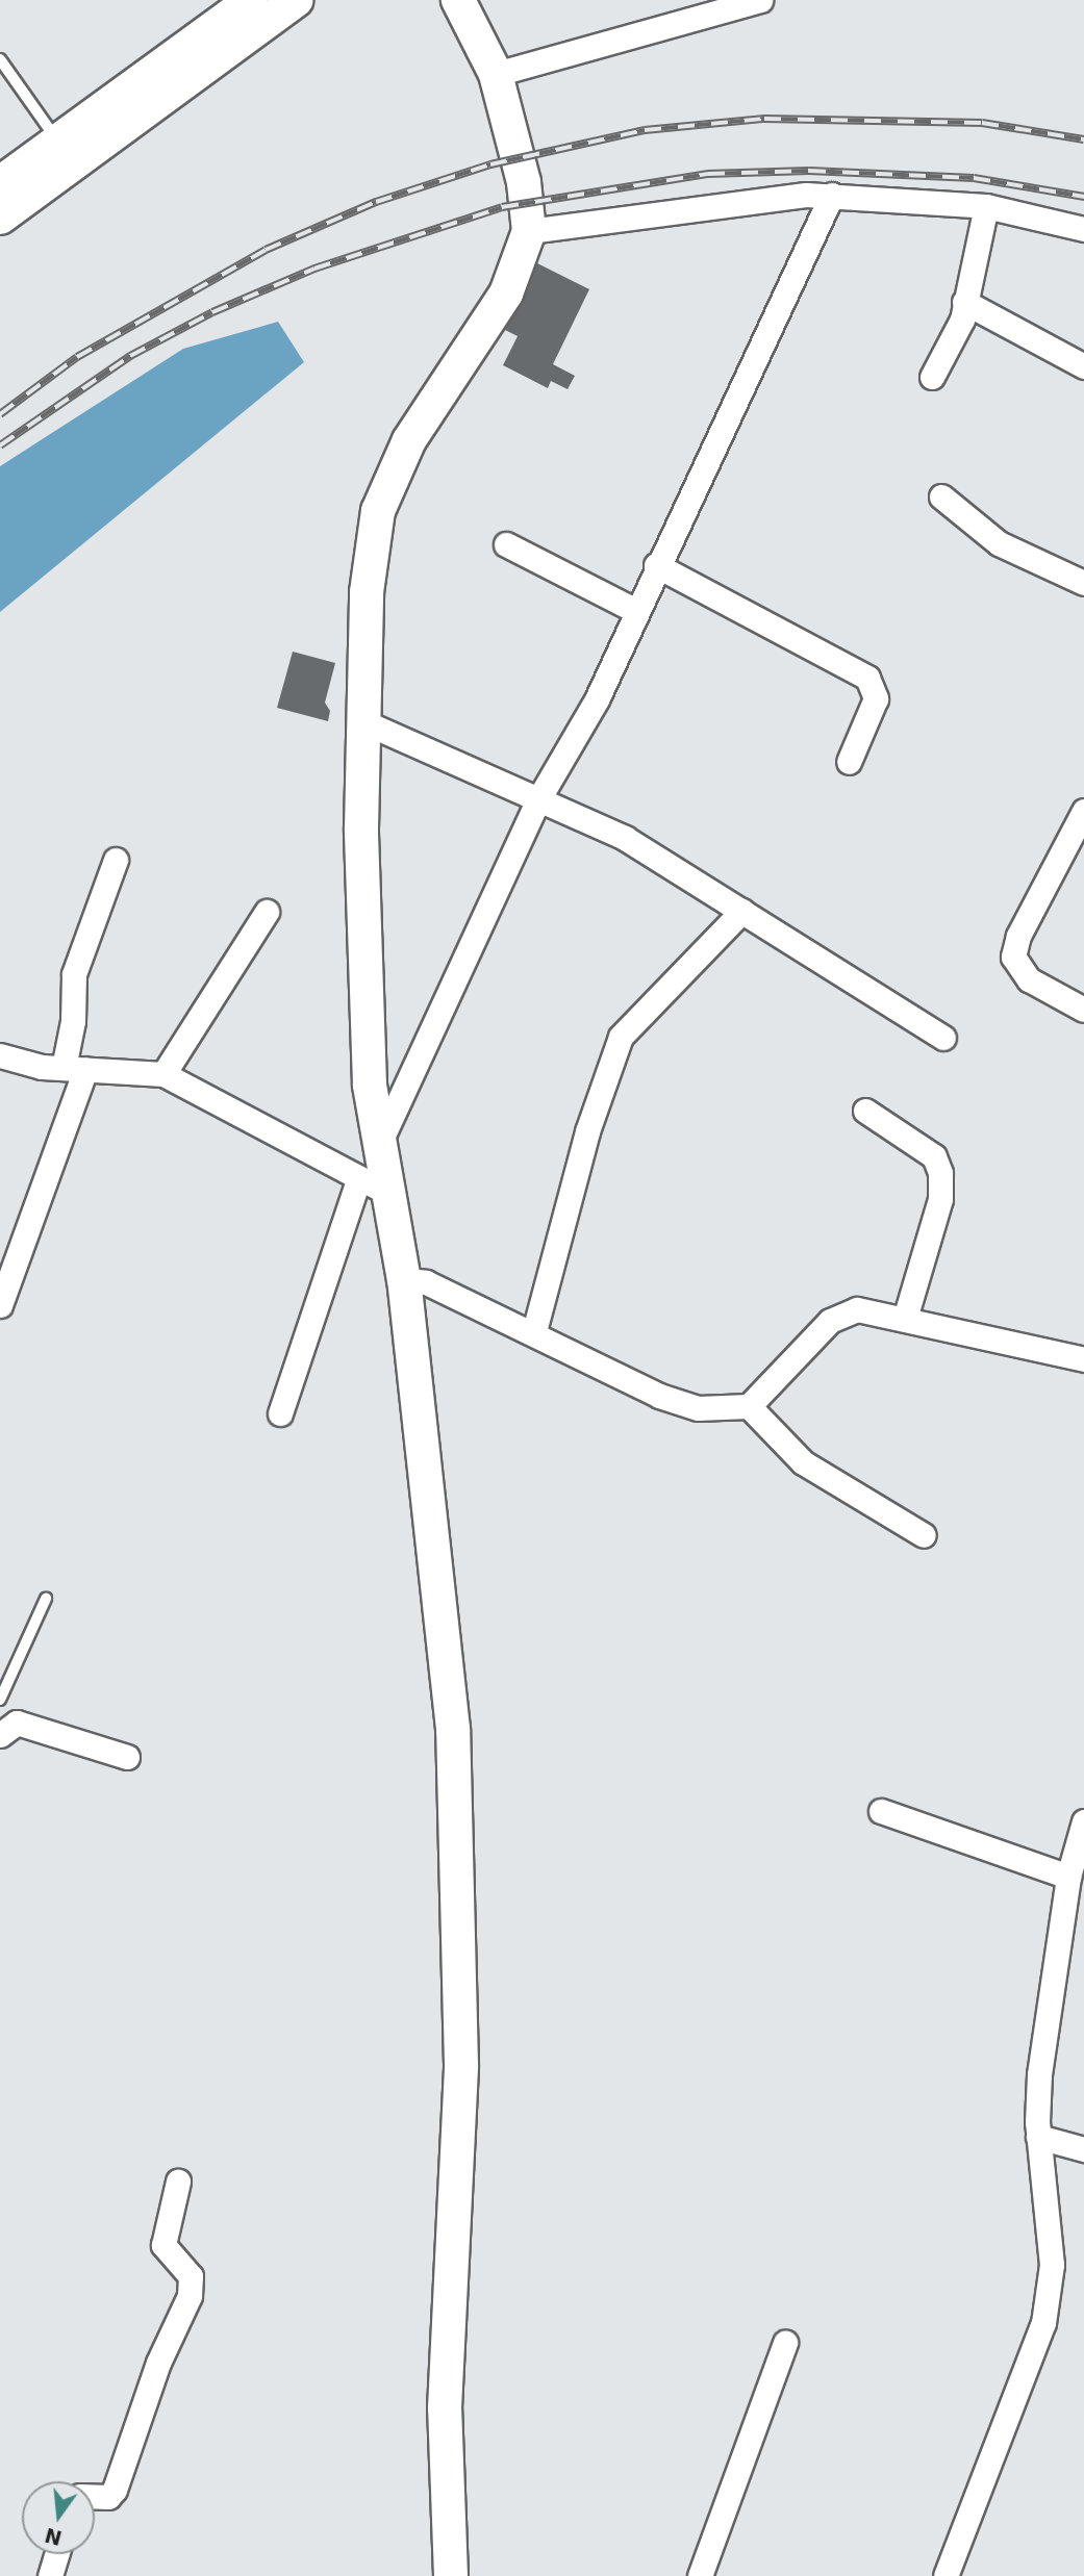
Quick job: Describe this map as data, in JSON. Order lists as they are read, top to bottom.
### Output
{
  "north": "bottom"
}
